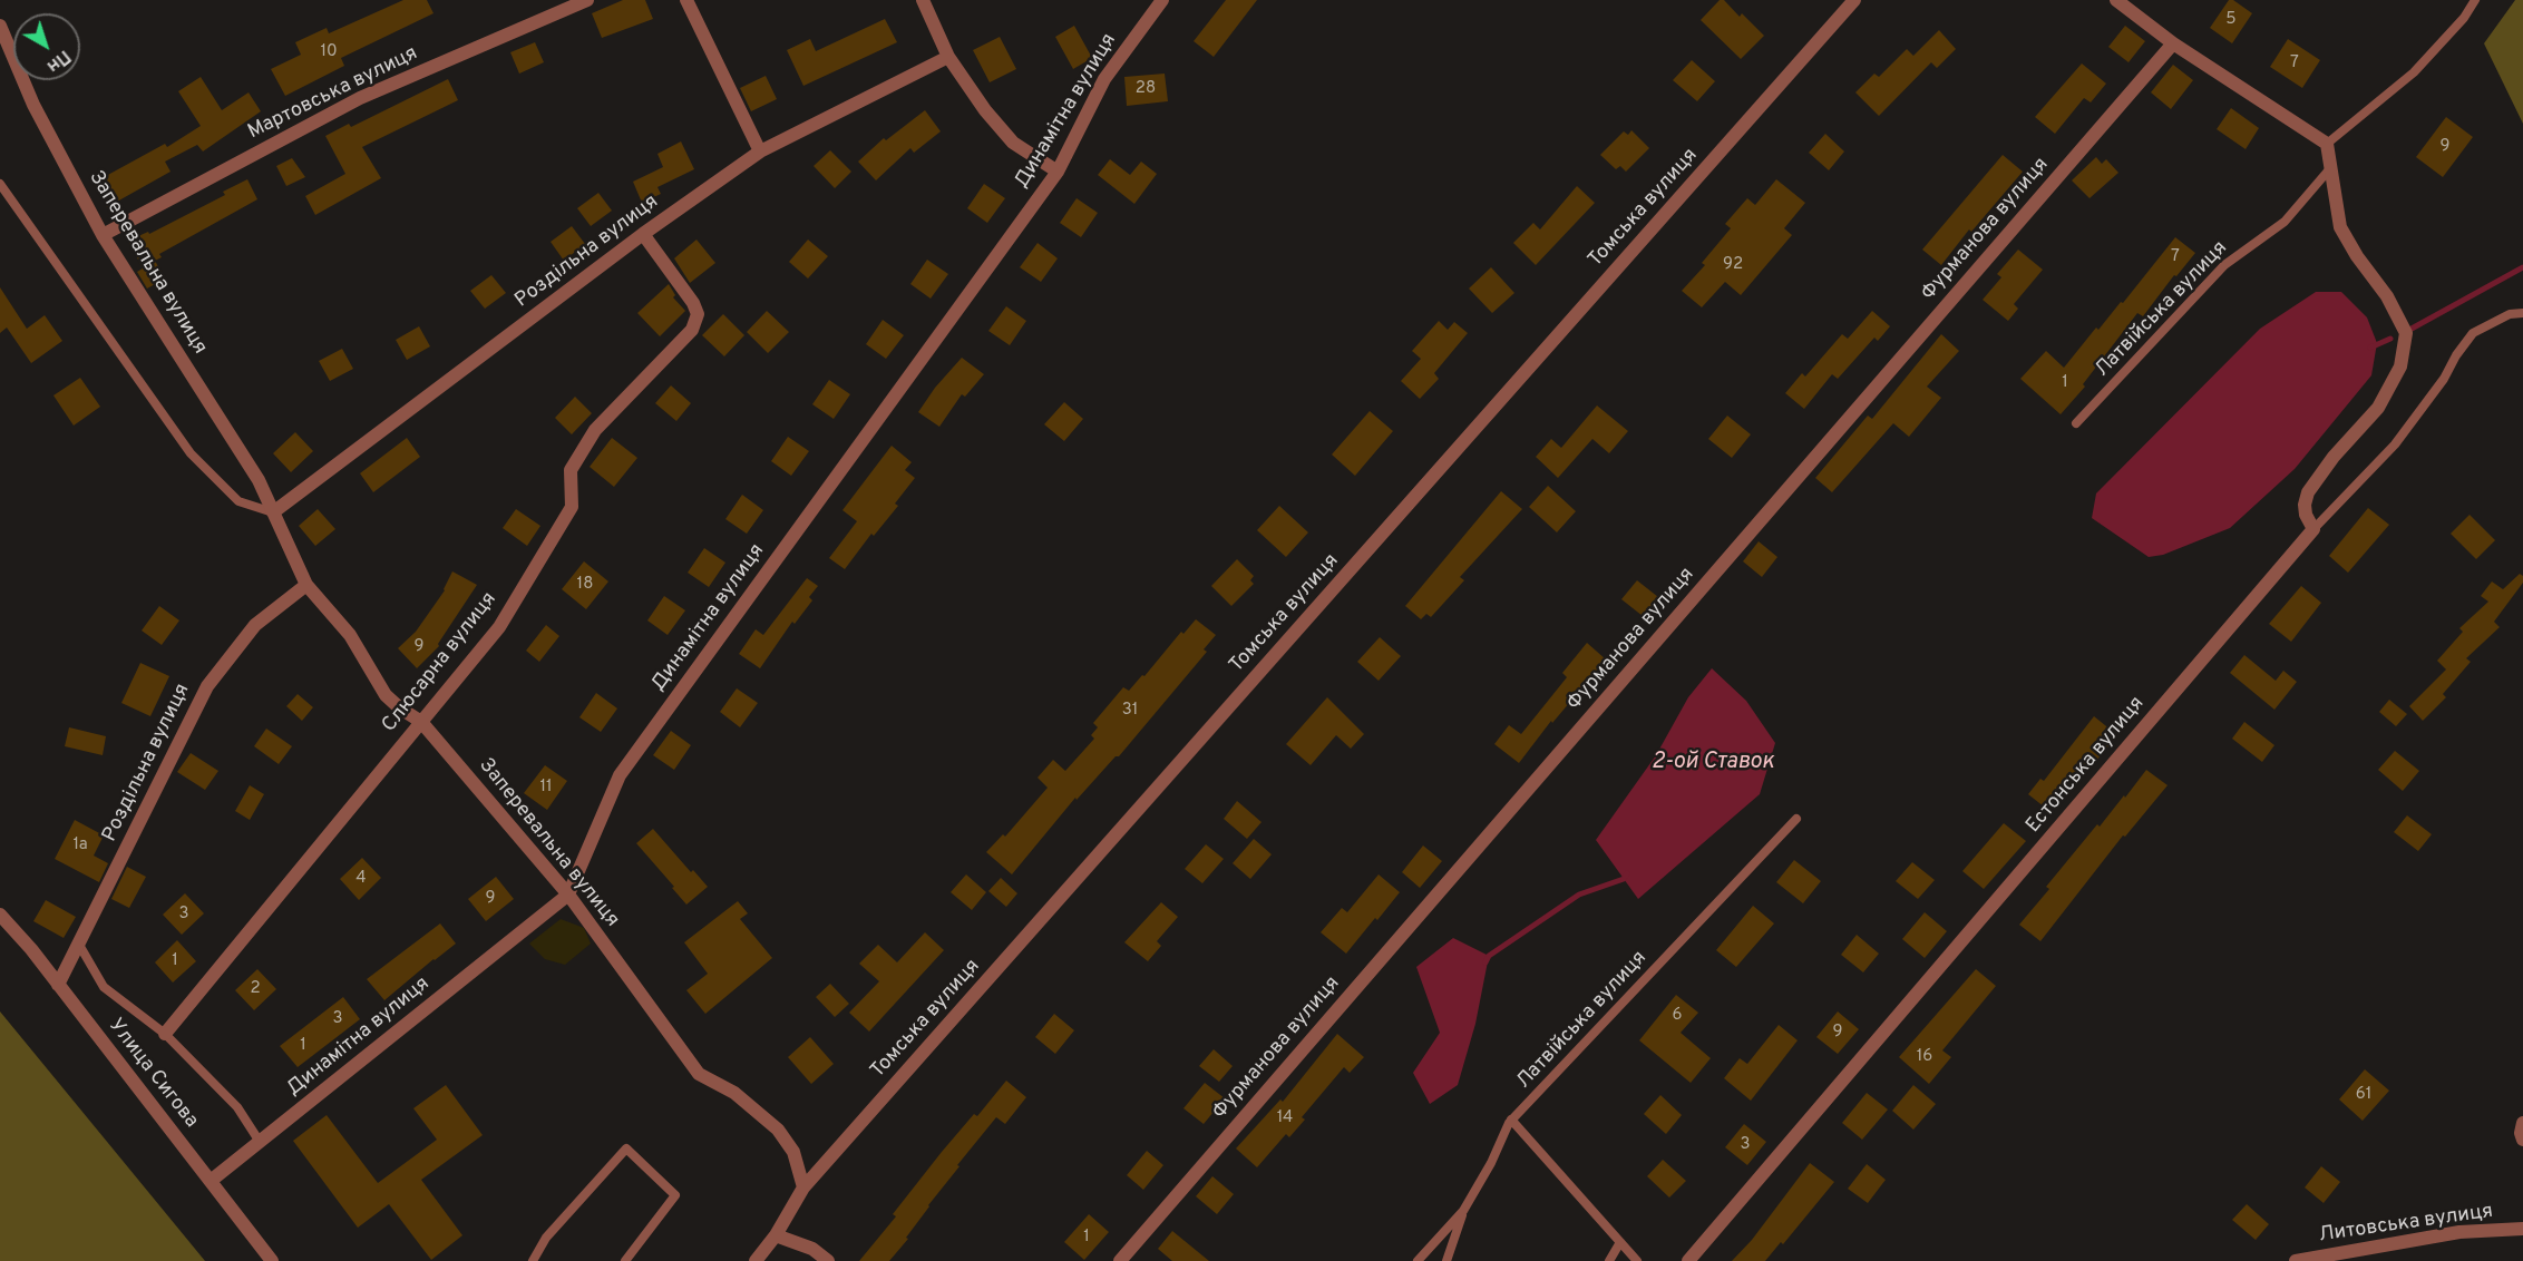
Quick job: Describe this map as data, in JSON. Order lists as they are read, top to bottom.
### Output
{
  "streets": {
    "street": [
      "Мартовська вулиця",
      "Динамітна вулиця",
      "Томська вулиця",
      "Фурманова вулиця",
      "Роздільна вулиця",
      "Заперевальна вулиця",
      "Слюсарна вулиця",
      "Естонська вулиця",
      "Улица Сигова",
      "Литовська вулиця"
    ],
    "lane": ["Латвiйська вулиця"]
  },
  "crossings": [
    ["Мартовська вулиця", "Заперевальна вулиця"],
    ["Динамітна вулиця", "Заперевальна вулиця"],
    ["Динамітна вулиця", "Улица Сигова"],
    ["Томська вулиця", "Заперевальна вулиця"],
    ["Роздільна вулиця", "Заперевальна вулиця"],
    ["Роздільна вулиця", "Слюсарна вулиця"],
    ["Роздільна вулиця", "Улица Сигова"],
    ["Заперевальна вулиця", "Слюсарна вулиця"]
  ],
  "water": ["2-ой Ставок"],
  "house_numbers": [
    "5",
    "10",
    "7",
    "28",
    "9",
    "7",
    "92",
    "1",
    "18",
    "9",
    "31",
    "11",
    "1а",
    "4",
    "9",
    "3",
    "1",
    "2",
    "6",
    "3",
    "9",
    "1",
    "16",
    "61",
    "14",
    "3",
    "1"
  ],
  "north": "bottom right"
}
